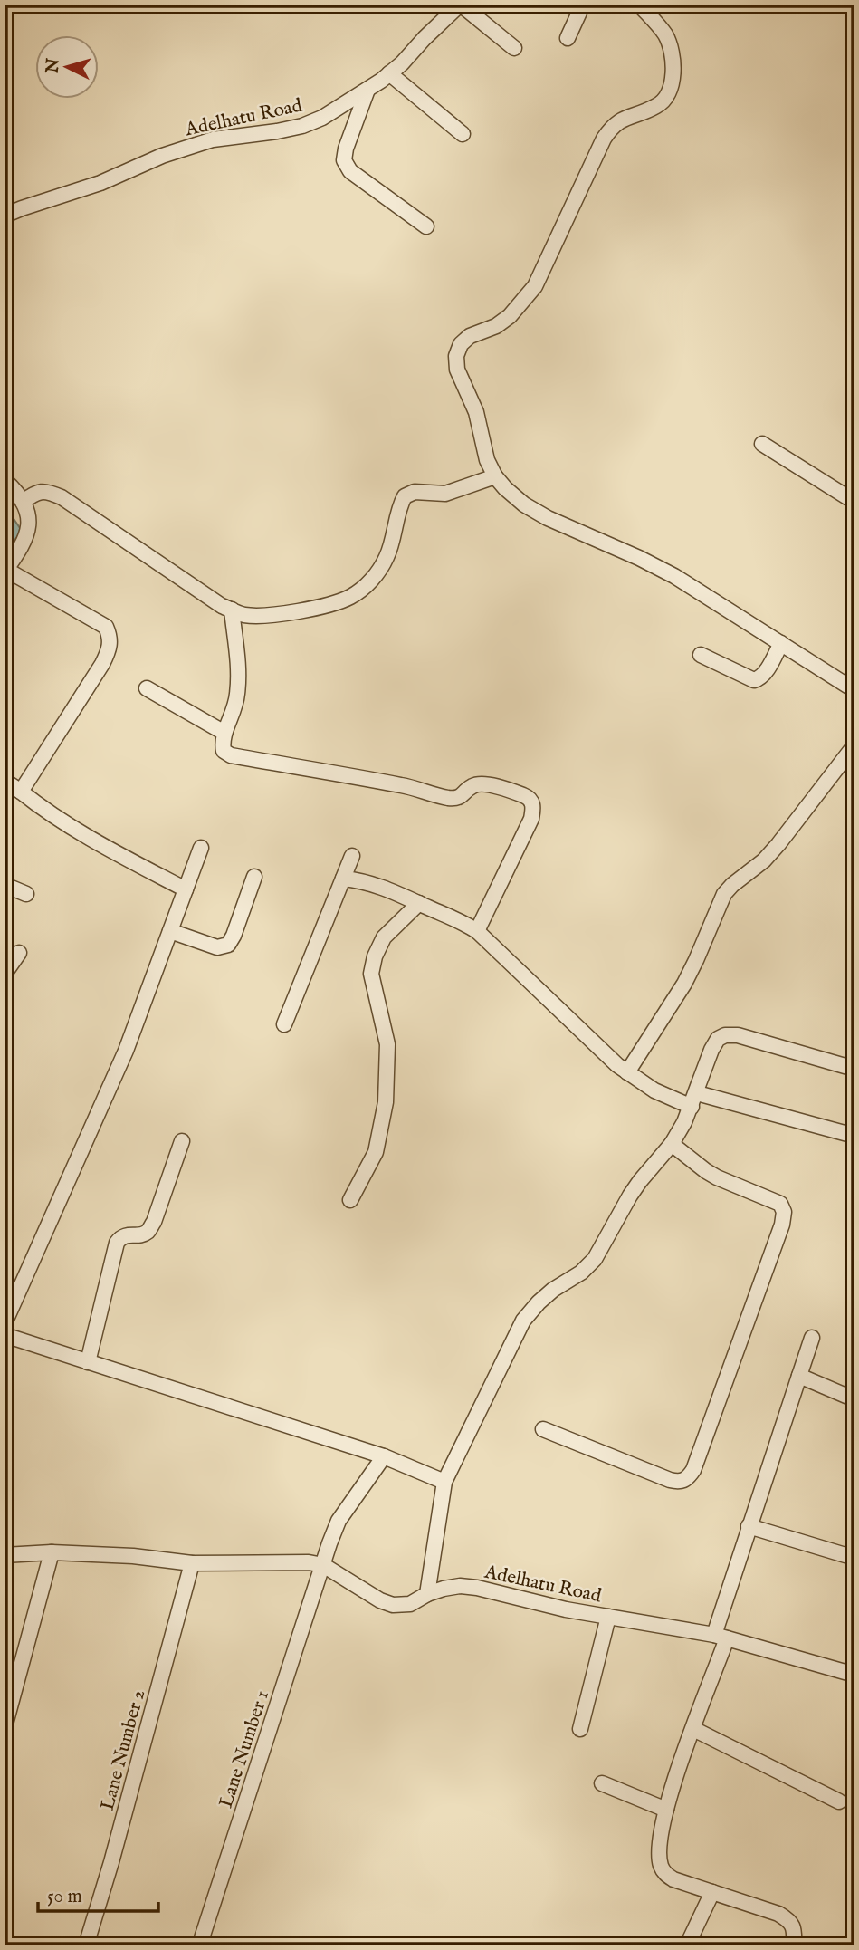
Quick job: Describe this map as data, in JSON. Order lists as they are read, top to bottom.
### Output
{
  "streets": {
    "street": ["Adelhatu Road", "Lane Number 1", "Lane Number 2"]
  },
  "crossings": [
    ["Adelhatu Road", "Lane Number 1"],
    ["Adelhatu Road", "Lane Number 2"]
  ],
  "scale_bar": "50 m",
  "north": "left"
}
